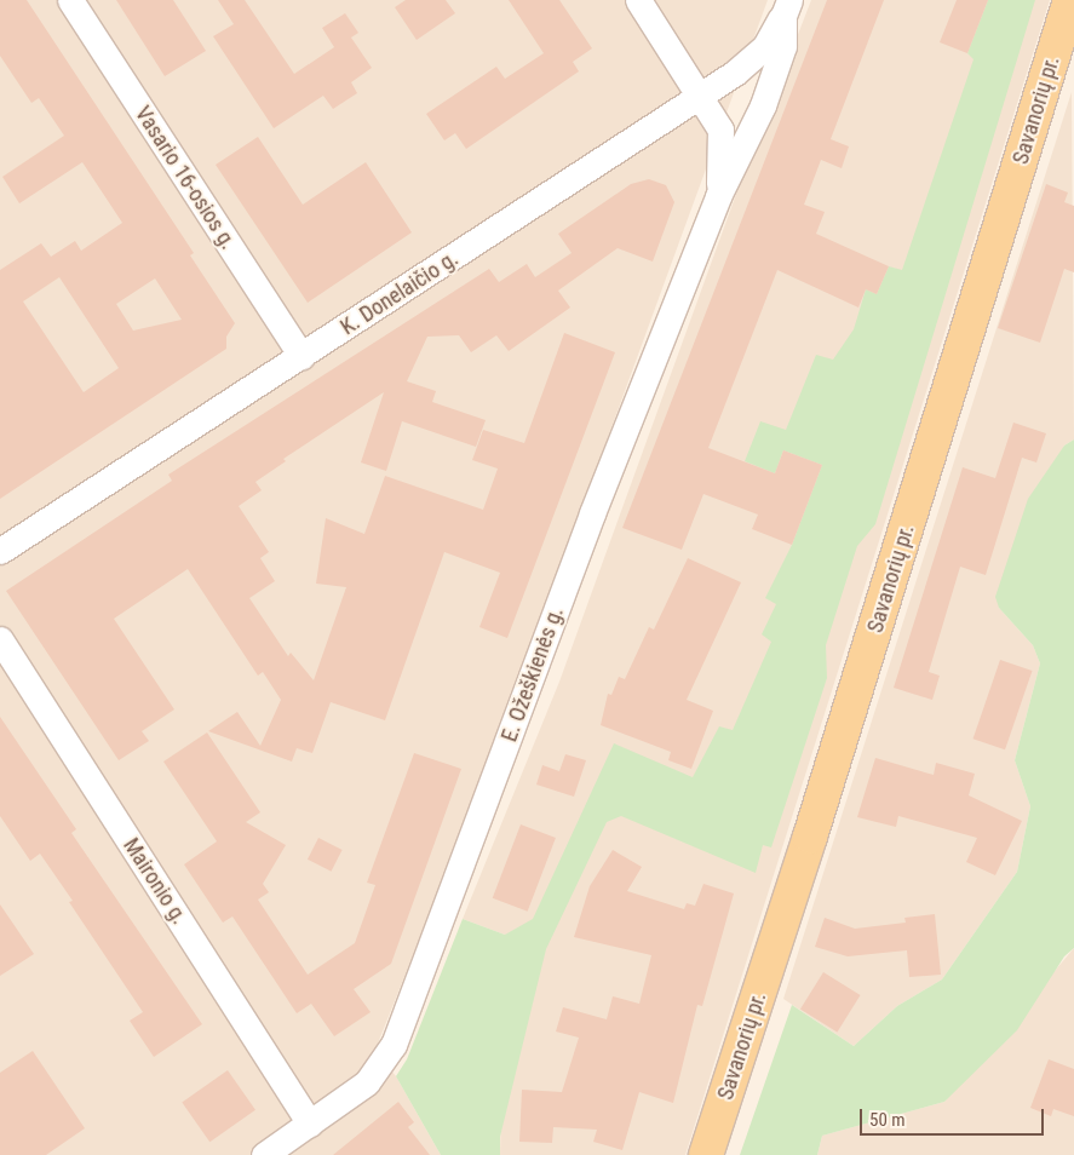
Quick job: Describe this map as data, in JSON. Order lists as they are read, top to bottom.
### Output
{
  "streets": {
    "main road": ["Savanorių pr."],
    "street": [
      "Vasario 16-osios g.",
      "K. Donelaičio g.",
      "E. Ožeškienės g.",
      "Maironio g."
    ]
  },
  "crossings": [
    ["Vasario 16-osios g.", "K. Donelaičio g."],
    ["K. Donelaičio g.", "E. Ožeškienės g."],
    ["E. Ožeškienės g.", "Maironio g."]
  ],
  "scale_bar": "50 m"
}
